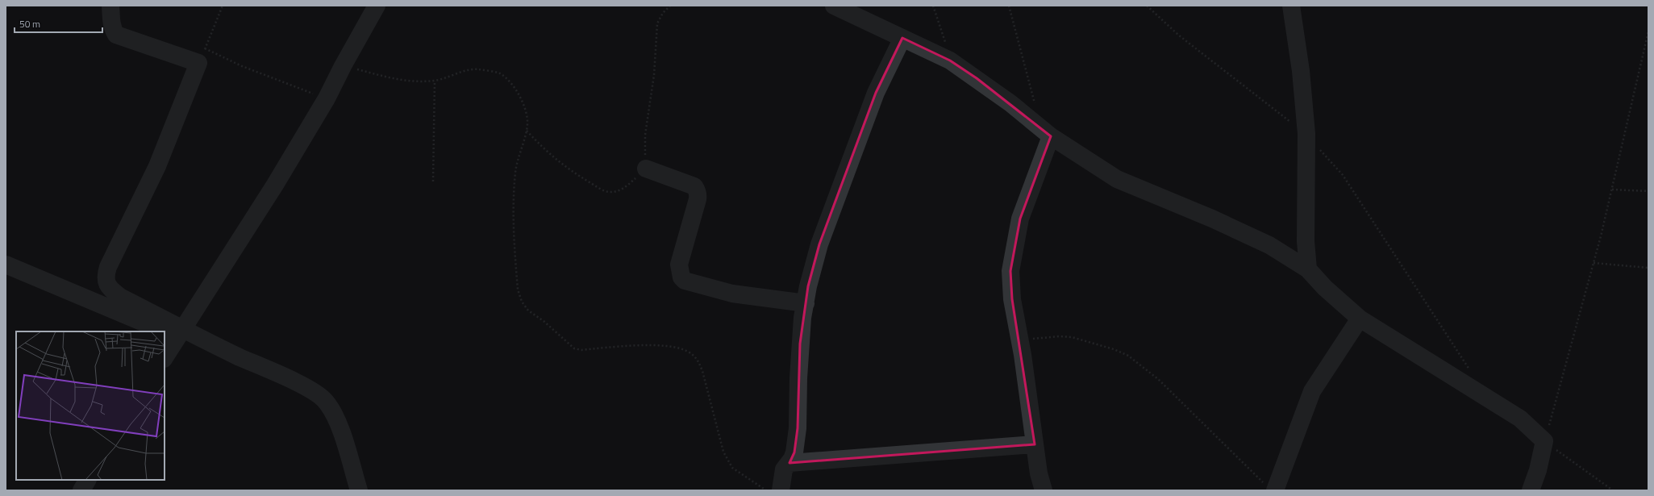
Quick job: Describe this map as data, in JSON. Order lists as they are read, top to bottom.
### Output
{
  "scale_bar": "50 m"
}
